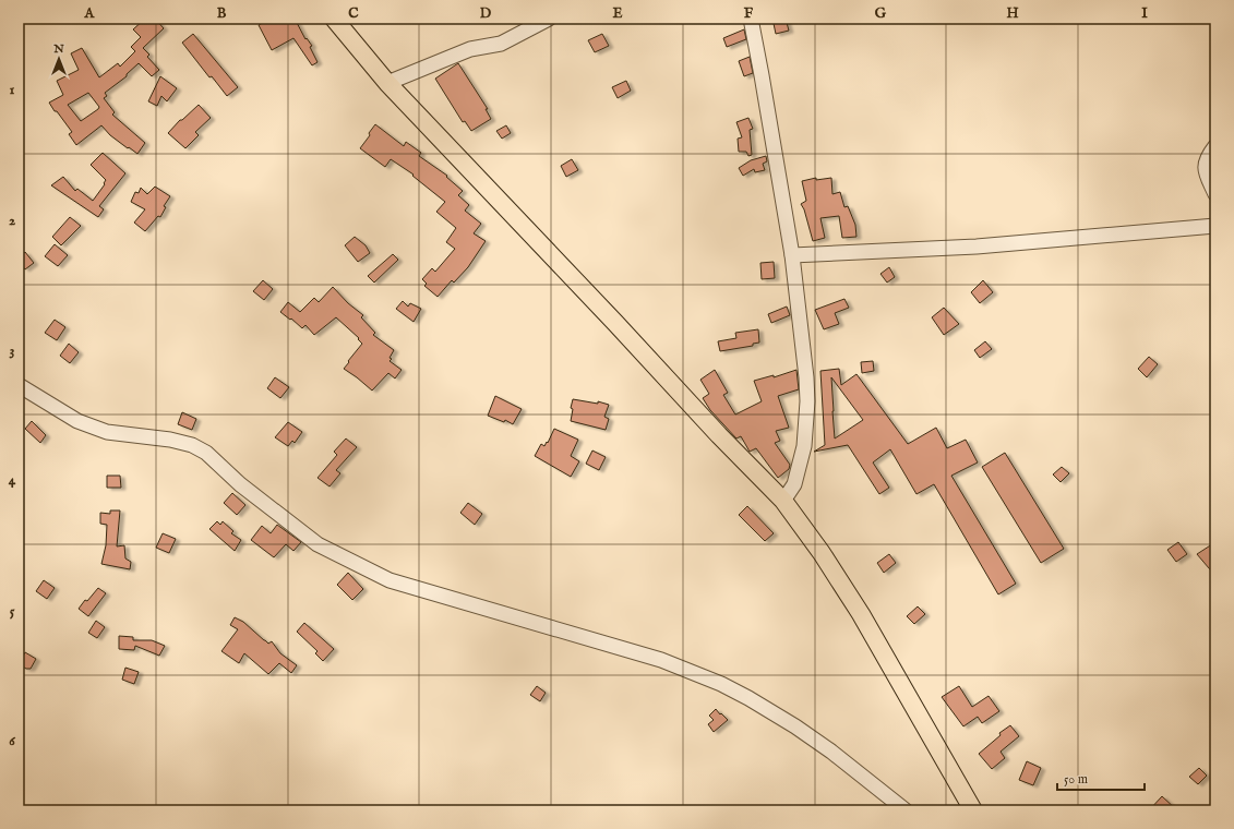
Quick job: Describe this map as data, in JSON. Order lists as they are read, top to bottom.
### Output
{
  "scale_bar": "50 m",
  "north": "top",
  "grid": {
    "columns": [
      "A",
      "B",
      "C",
      "D",
      "E",
      "F",
      "G",
      "H",
      "I"
    ],
    "rows": [
      "1",
      "2",
      "3",
      "4",
      "5",
      "6"
    ]
  }
}
